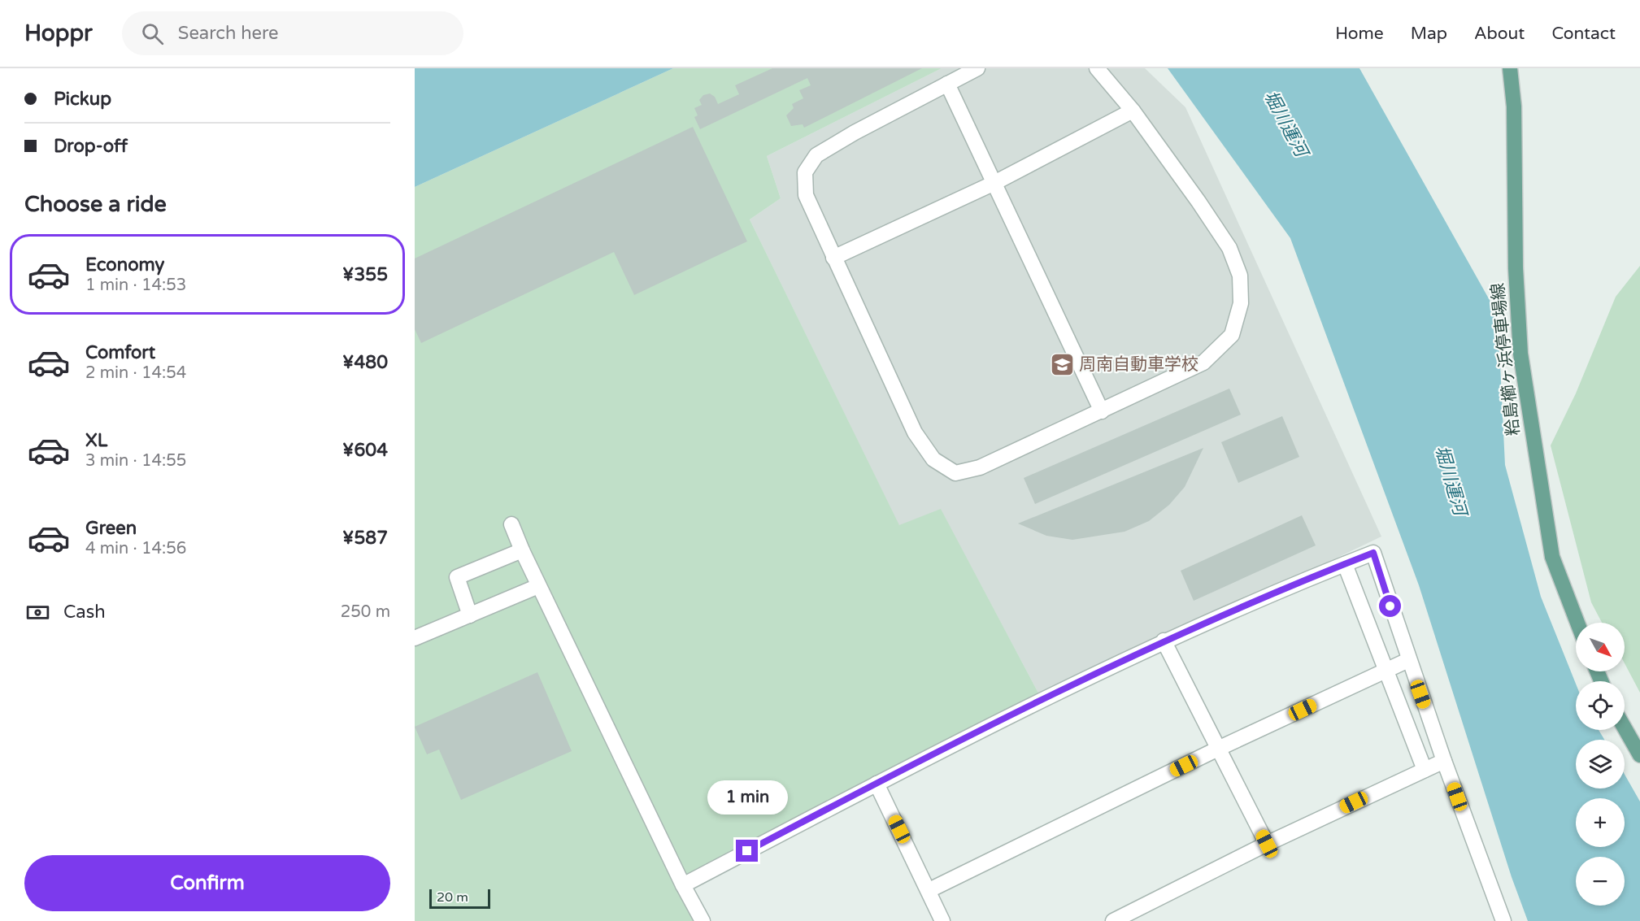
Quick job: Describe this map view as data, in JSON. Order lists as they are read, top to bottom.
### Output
{
  "streets": {
    "main road": ["粭島櫛ヶ浜停車場線"]
  },
  "water": ["堀川運河"],
  "places": {
    "school or university": ["周南自動車学校"]
  },
  "scale_bar": "20 m",
  "north": "bottom right",
  "page": {
    "header": "Hoppr",
    "search": "Search here",
    "nav": [
      "Home",
      "Map",
      "About",
      "Contact"
    ],
    "banner": ["Pickup", "Drop-off"],
    "heading": "Choose a ride",
    "list": [
      {
        "name": "Economy",
        "note": "1 min · 14:53",
        "value": "¥355"
      },
      {
        "name": "Comfort",
        "note": "2 min · 14:54",
        "value": "¥480"
      },
      {
        "name": "XL",
        "note": "3 min · 14:55",
        "value": "¥604"
      },
      {
        "name": "Green",
        "note": "4 min · 14:56",
        "value": "¥587"
      }
    ],
    "pay": ["Cash", "250 m"],
    "map_buttons": ["+", "−"],
    "bubble": "1 min",
    "buttons": "Confirm",
    "scale": "20 m"
  }
}
